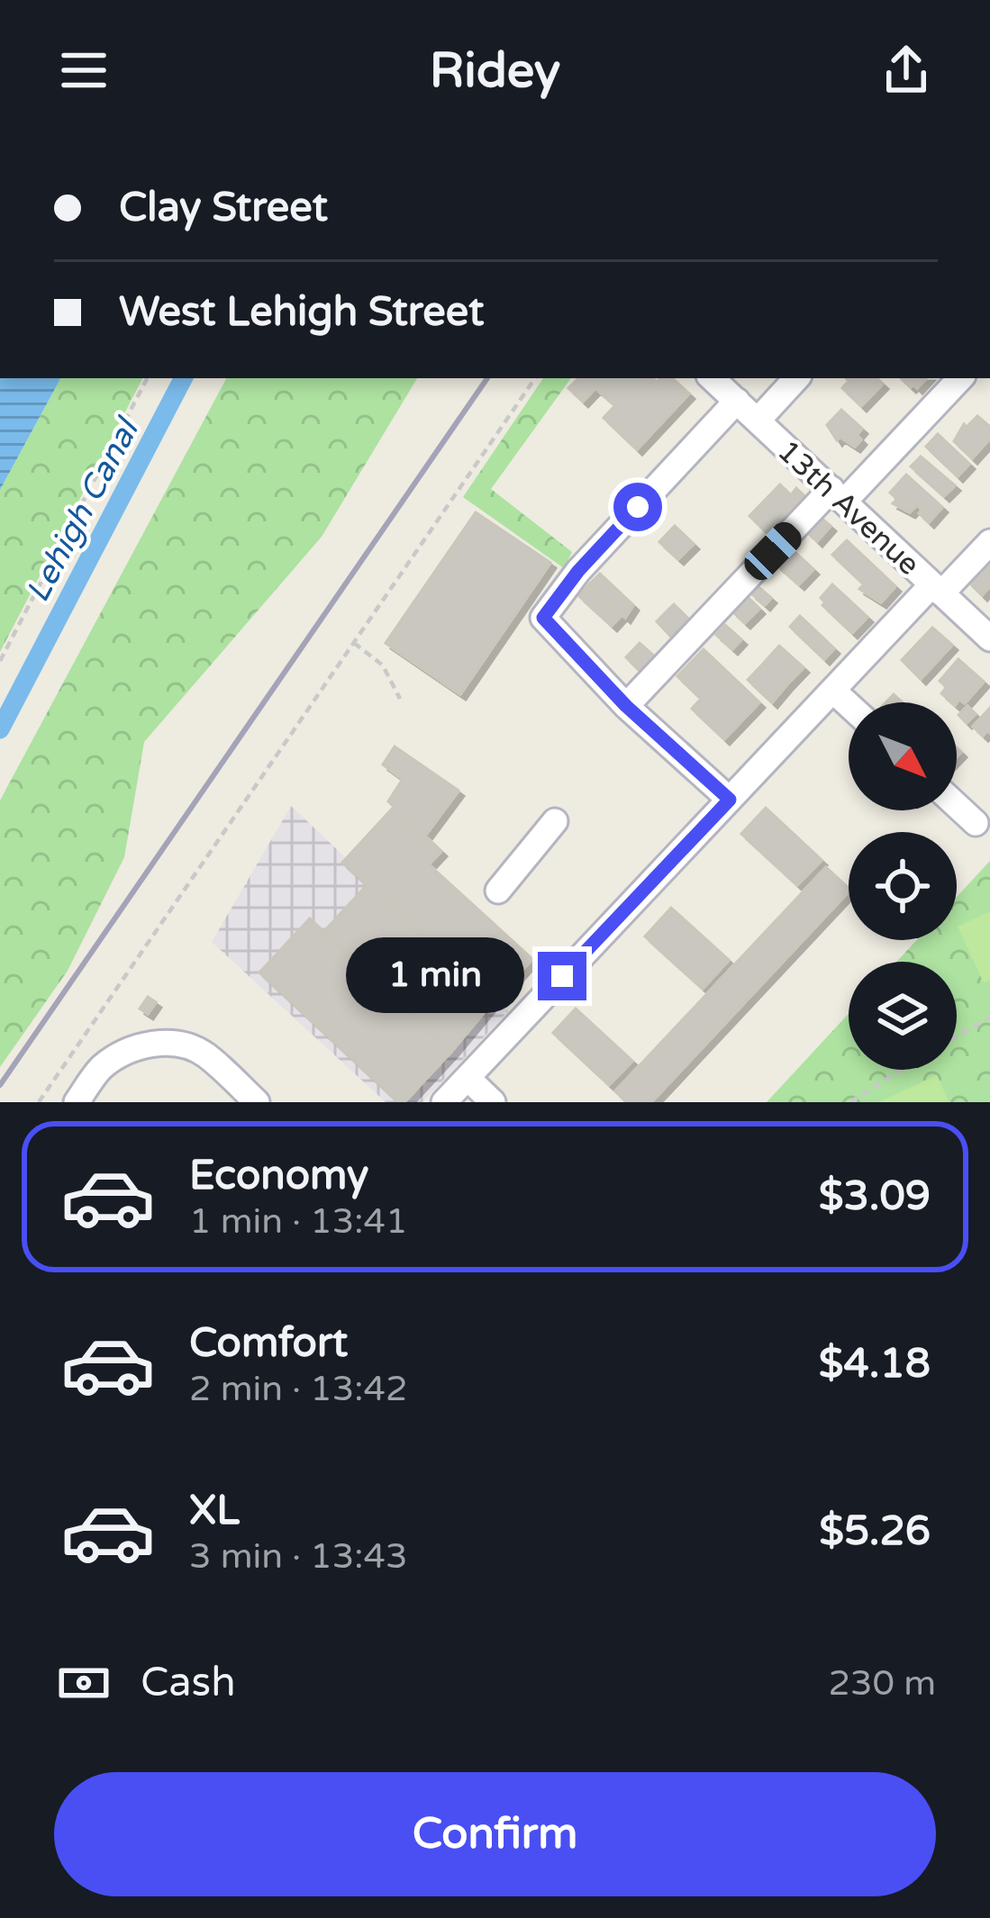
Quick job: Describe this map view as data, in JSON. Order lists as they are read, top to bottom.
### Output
{
  "streets": {
    "street": ["13th Avenue"]
  },
  "water": ["Lehigh Canal"],
  "north": "bottom right",
  "page": {
    "header": "Ridey",
    "banner": ["Clay Street", "West Lehigh Street"],
    "bubble": "1 min",
    "list": [
      {
        "name": "Economy",
        "note": "1 min · 13:41",
        "value": "$3.09"
      },
      {
        "name": "Comfort",
        "note": "2 min · 13:42",
        "value": "$4.18"
      },
      {
        "name": "XL",
        "note": "3 min · 13:43",
        "value": "$5.26"
      }
    ],
    "pay": ["Cash", "230 m"],
    "buttons": "Confirm"
  }
}
